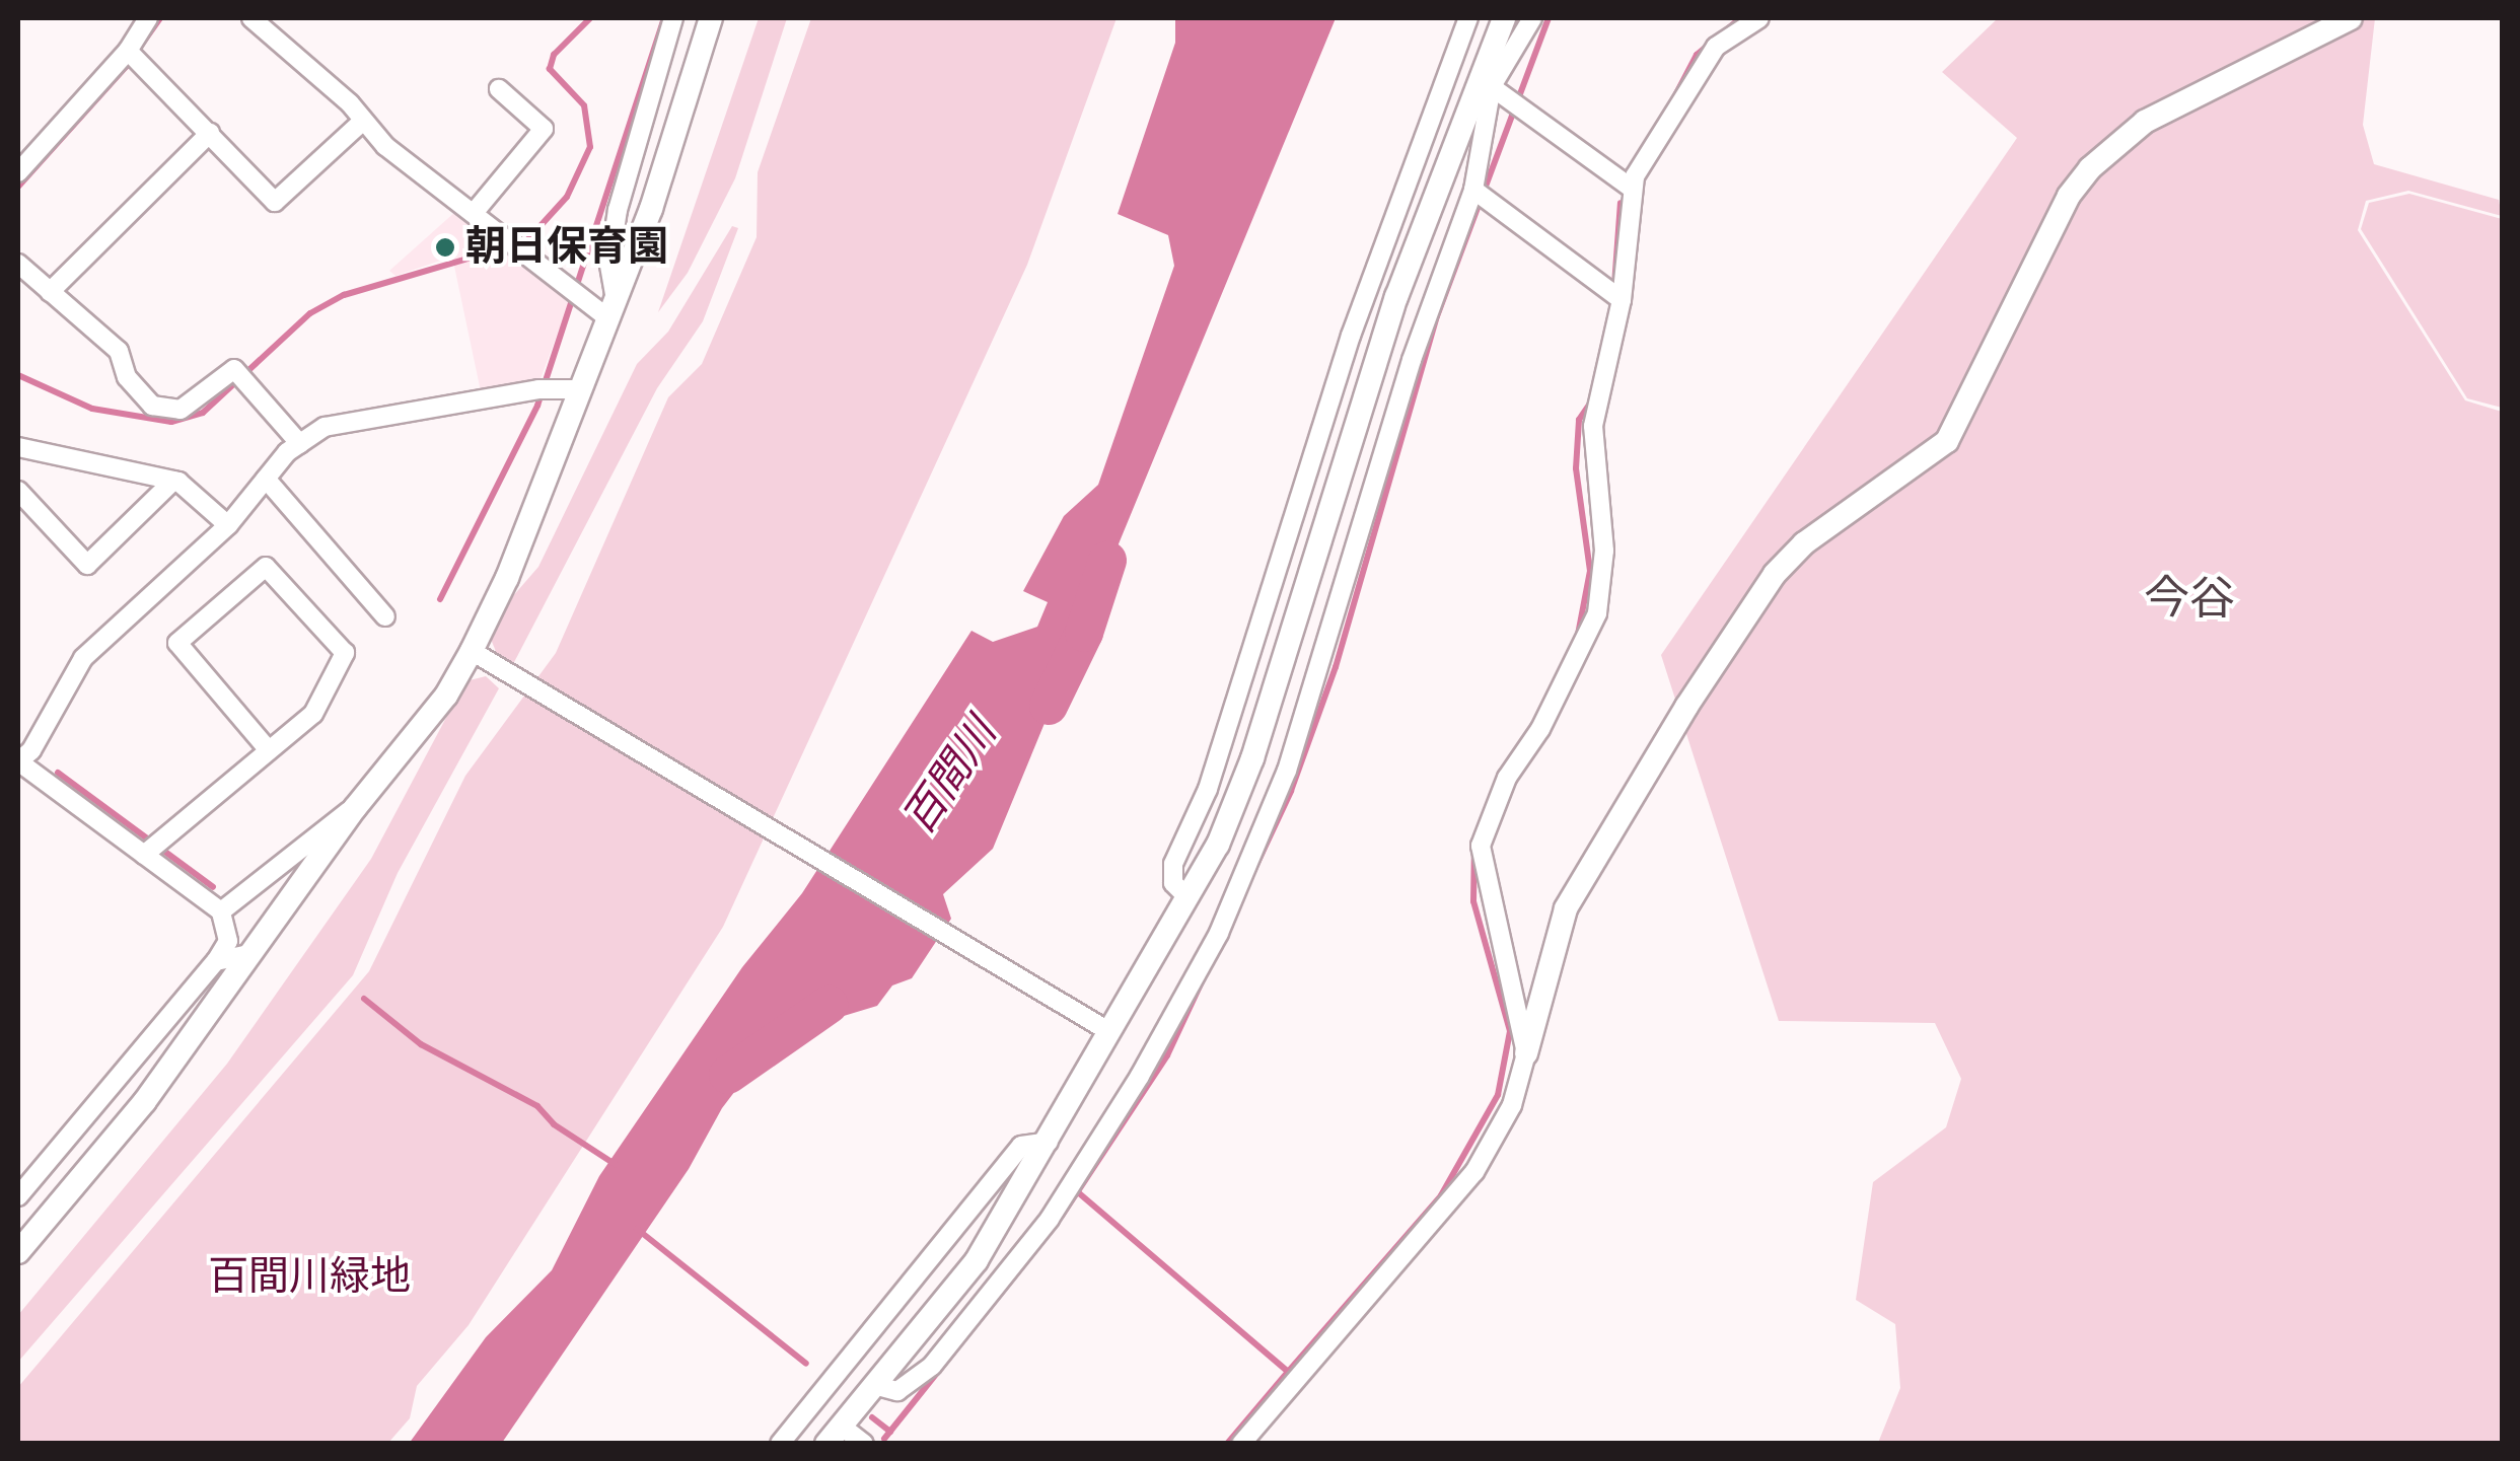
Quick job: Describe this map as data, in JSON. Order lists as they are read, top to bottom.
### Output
{
  "districts": ["今谷"],
  "water": ["百間川"],
  "parks": ["百間川緑地"],
  "places": ["朝日保育園"]
}
